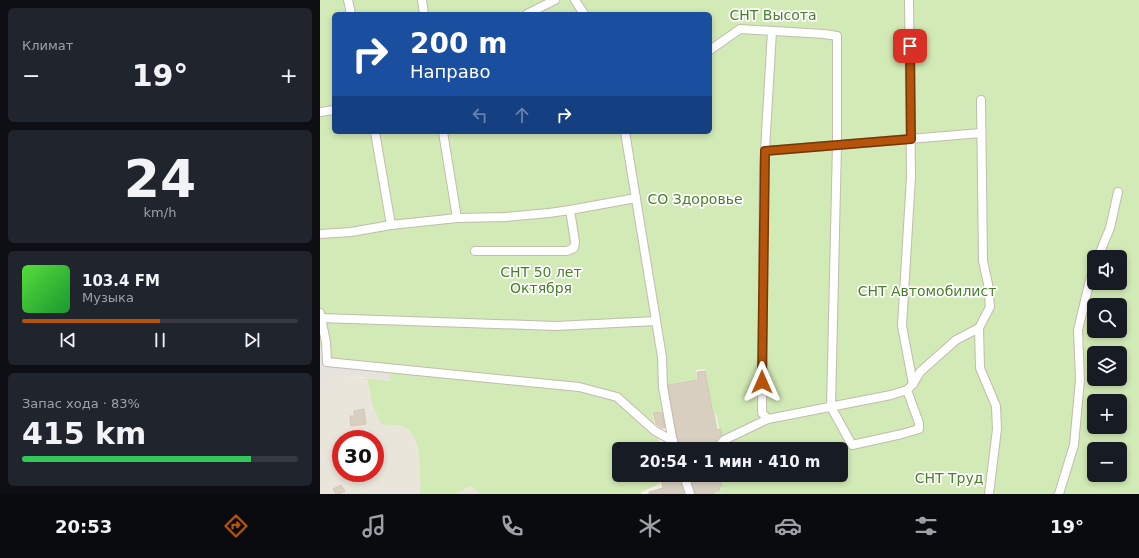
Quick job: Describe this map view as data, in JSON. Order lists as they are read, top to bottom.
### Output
{
  "parks": [
    "СНТ Высота",
    "СО Здоровье",
    "СНТ 50 лет Октября",
    "СНТ Автомобилист",
    "СНТ Труд"
  ],
  "page": {
    "tile": [
      "Климат",
      ["24", "km/h"],
      ["Запас хода · 83%", "415 km"]
    ],
    "turn": ["200 m", "Направо"],
    "heat": ["−", "19°", "+"],
    "map_buttons": ["+", "−"],
    "song": ["103.4 FM", "Музыка"],
    "limit": "30",
    "trip": "20:54 · 1 мин · 410 m",
    "tabs": ["20:53", "19°"]
  }
}
